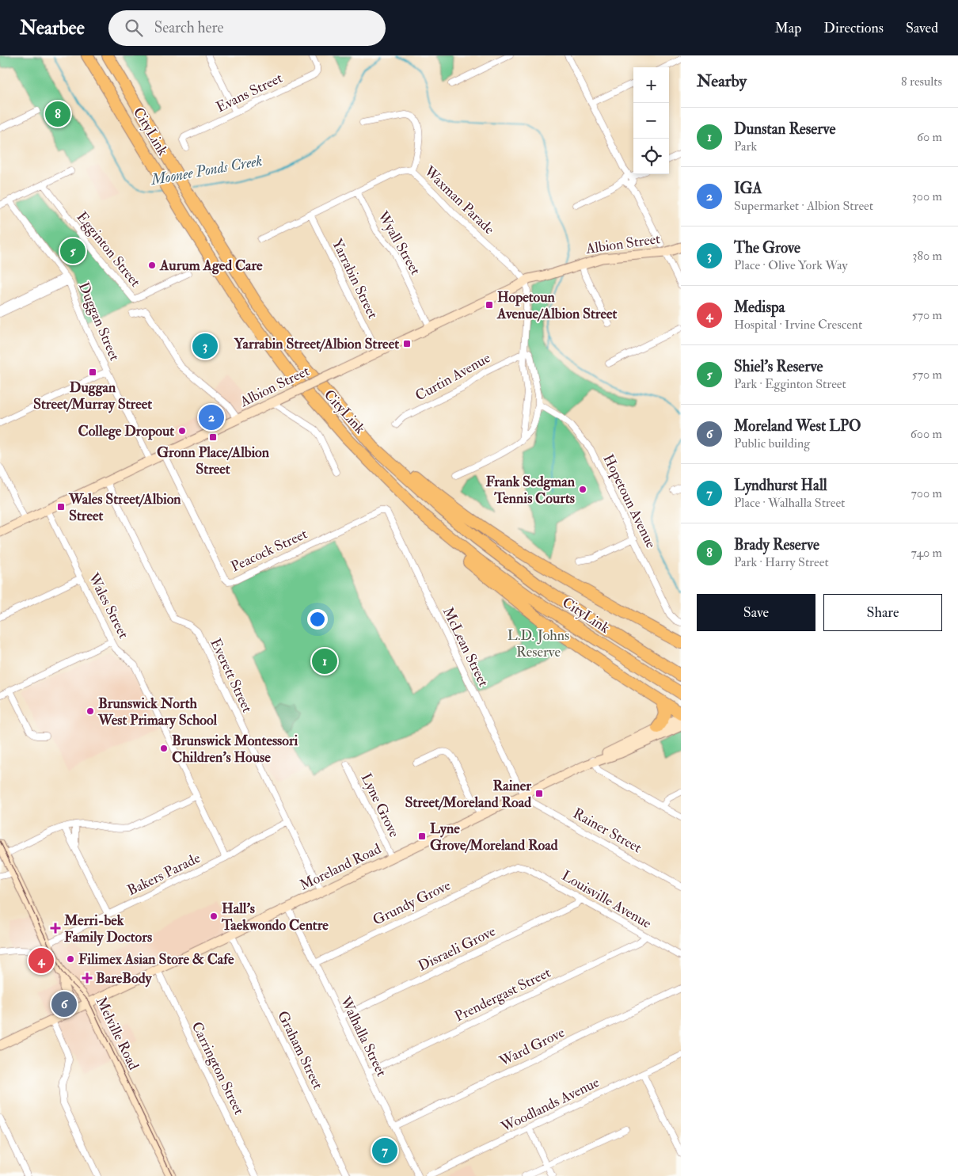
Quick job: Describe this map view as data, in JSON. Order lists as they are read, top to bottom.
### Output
{
  "streets": {
    "highway": ["CityLink"],
    "main road": ["Albion Street", "Moreland Road", "Melville Road"],
    "street": [
      "Evans Street",
      "Waxman Parade",
      "Wyall Street",
      "Egginton Street",
      "Yarrabin Street",
      "Duggan Street",
      "Curtin Avenue",
      "Hopetoun Avenue",
      "Peacock Street",
      "Wales Street",
      "McLean Street",
      "Everett Street",
      "Lyne Grove",
      "Rainer Street",
      "Bakers Parade",
      "Louisville Avenue",
      "Grundy Grove",
      "Disraeli Grove",
      "Prendergast Street",
      "Walhalla Street",
      "Ward Grove",
      "Graham Street",
      "Carrington Street",
      "Woodlands Avenue"
    ]
  },
  "crossings": [
    ["Waxman Parade", "Wyall Street"],
    ["Waxman Parade", "Albion Street"],
    ["Waxman Parade", "Yarrabin Street"],
    ["Wyall Street", "Albion Street"],
    ["Albion Street", "Yarrabin Street"],
    ["Albion Street", "Duggan Street"],
    ["Albion Street", "Peacock Street"],
    ["Albion Street", "Wales Street"],
    ["Albion Street", "Everett Street"],
    ["Peacock Street", "McLean Street"],
    ["Wales Street", "Bakers Parade"],
    ["McLean Street", "Rainer Street"],
    ["McLean Street", "Moreland Road"],
    ["Everett Street", "Moreland Road"],
    ["Everett Street", "Bakers Parade"],
    ["Lyne Grove", "Moreland Road"],
    ["Rainer Street", "Moreland Road"],
    ["Moreland Road", "Melville Road"],
    ["Moreland Road", "Walhalla Street"],
    ["Moreland Road", "Graham Street"],
    ["Moreland Road", "Carrington Street"],
    ["Bakers Parade", "Melville Road"],
    ["Louisville Avenue", "Grundy Grove"],
    ["Louisville Avenue", "Disraeli Grove"],
    ["Louisville Avenue", "Prendergast Street"],
    ["Grundy Grove", "Walhalla Street"],
    ["Disraeli Grove", "Walhalla Street"],
    ["Prendergast Street", "Walhalla Street"],
    ["Walhalla Street", "Ward Grove"]
  ],
  "water": ["Moonee Ponds Creek"],
  "parks": ["L.D. Johns Reserve"],
  "places": {
    "other": [
      "Aurum Aged Care",
      "College Dropout",
      "Frank Sedgman Tennis Courts",
      "Brunswick North West Primary School",
      "Brunswick Montessori Children's House",
      "Hall's Taekwondo Centre",
      "Filimex Asian Store & Cafe"
    ],
    "transit": [
      "Hopetoun Avenue/Albion Street",
      "Yarrabin Street/Albion Street",
      "Duggan Street/Murray Street",
      "Gronn Place/Albion Street",
      "Wales Street/Albion Street",
      "Rainer Street/Moreland Road",
      "Lyne Grove/Moreland Road"
    ],
    "health": ["Merri-bek Family Doctors", "BareBody"]
  },
  "page": {
    "header": "Nearbee",
    "search": "Search here",
    "nav": ["Map", "Directions", "Saved"],
    "heading": ["Nearby", "8 results"],
    "map_buttons": ["+", "−"],
    "pins": [
      "8",
      "5",
      "3",
      "2",
      "1",
      "4",
      "6",
      "7"
    ],
    "list": [
      {
        "mark": "1",
        "name": "Dunstan Reserve",
        "note": "Park",
        "value": "60 m"
      },
      {
        "mark": "2",
        "name": "IGA",
        "note": "Supermarket · Albion Street",
        "value": "300 m"
      },
      {
        "mark": "3",
        "name": "The Grove",
        "note": "Place · Olive York Way",
        "value": "380 m"
      },
      {
        "mark": "4",
        "name": "Medispa",
        "note": "Hospital · Irvine Crescent",
        "value": "570 m"
      },
      {
        "mark": "5",
        "name": "Shiel's Reserve",
        "note": "Park · Egginton Street",
        "value": "570 m"
      },
      {
        "mark": "6",
        "name": "Moreland West LPO",
        "note": "Public building",
        "value": "600 m"
      },
      {
        "mark": "7",
        "name": "Lyndhurst Hall",
        "note": "Place · Walhalla Street",
        "value": "700 m"
      },
      {
        "mark": "8",
        "name": "Brady Reserve",
        "note": "Park · Harry Street",
        "value": "740 m"
      }
    ],
    "buttons": ["Save", "Share"]
  }
}
